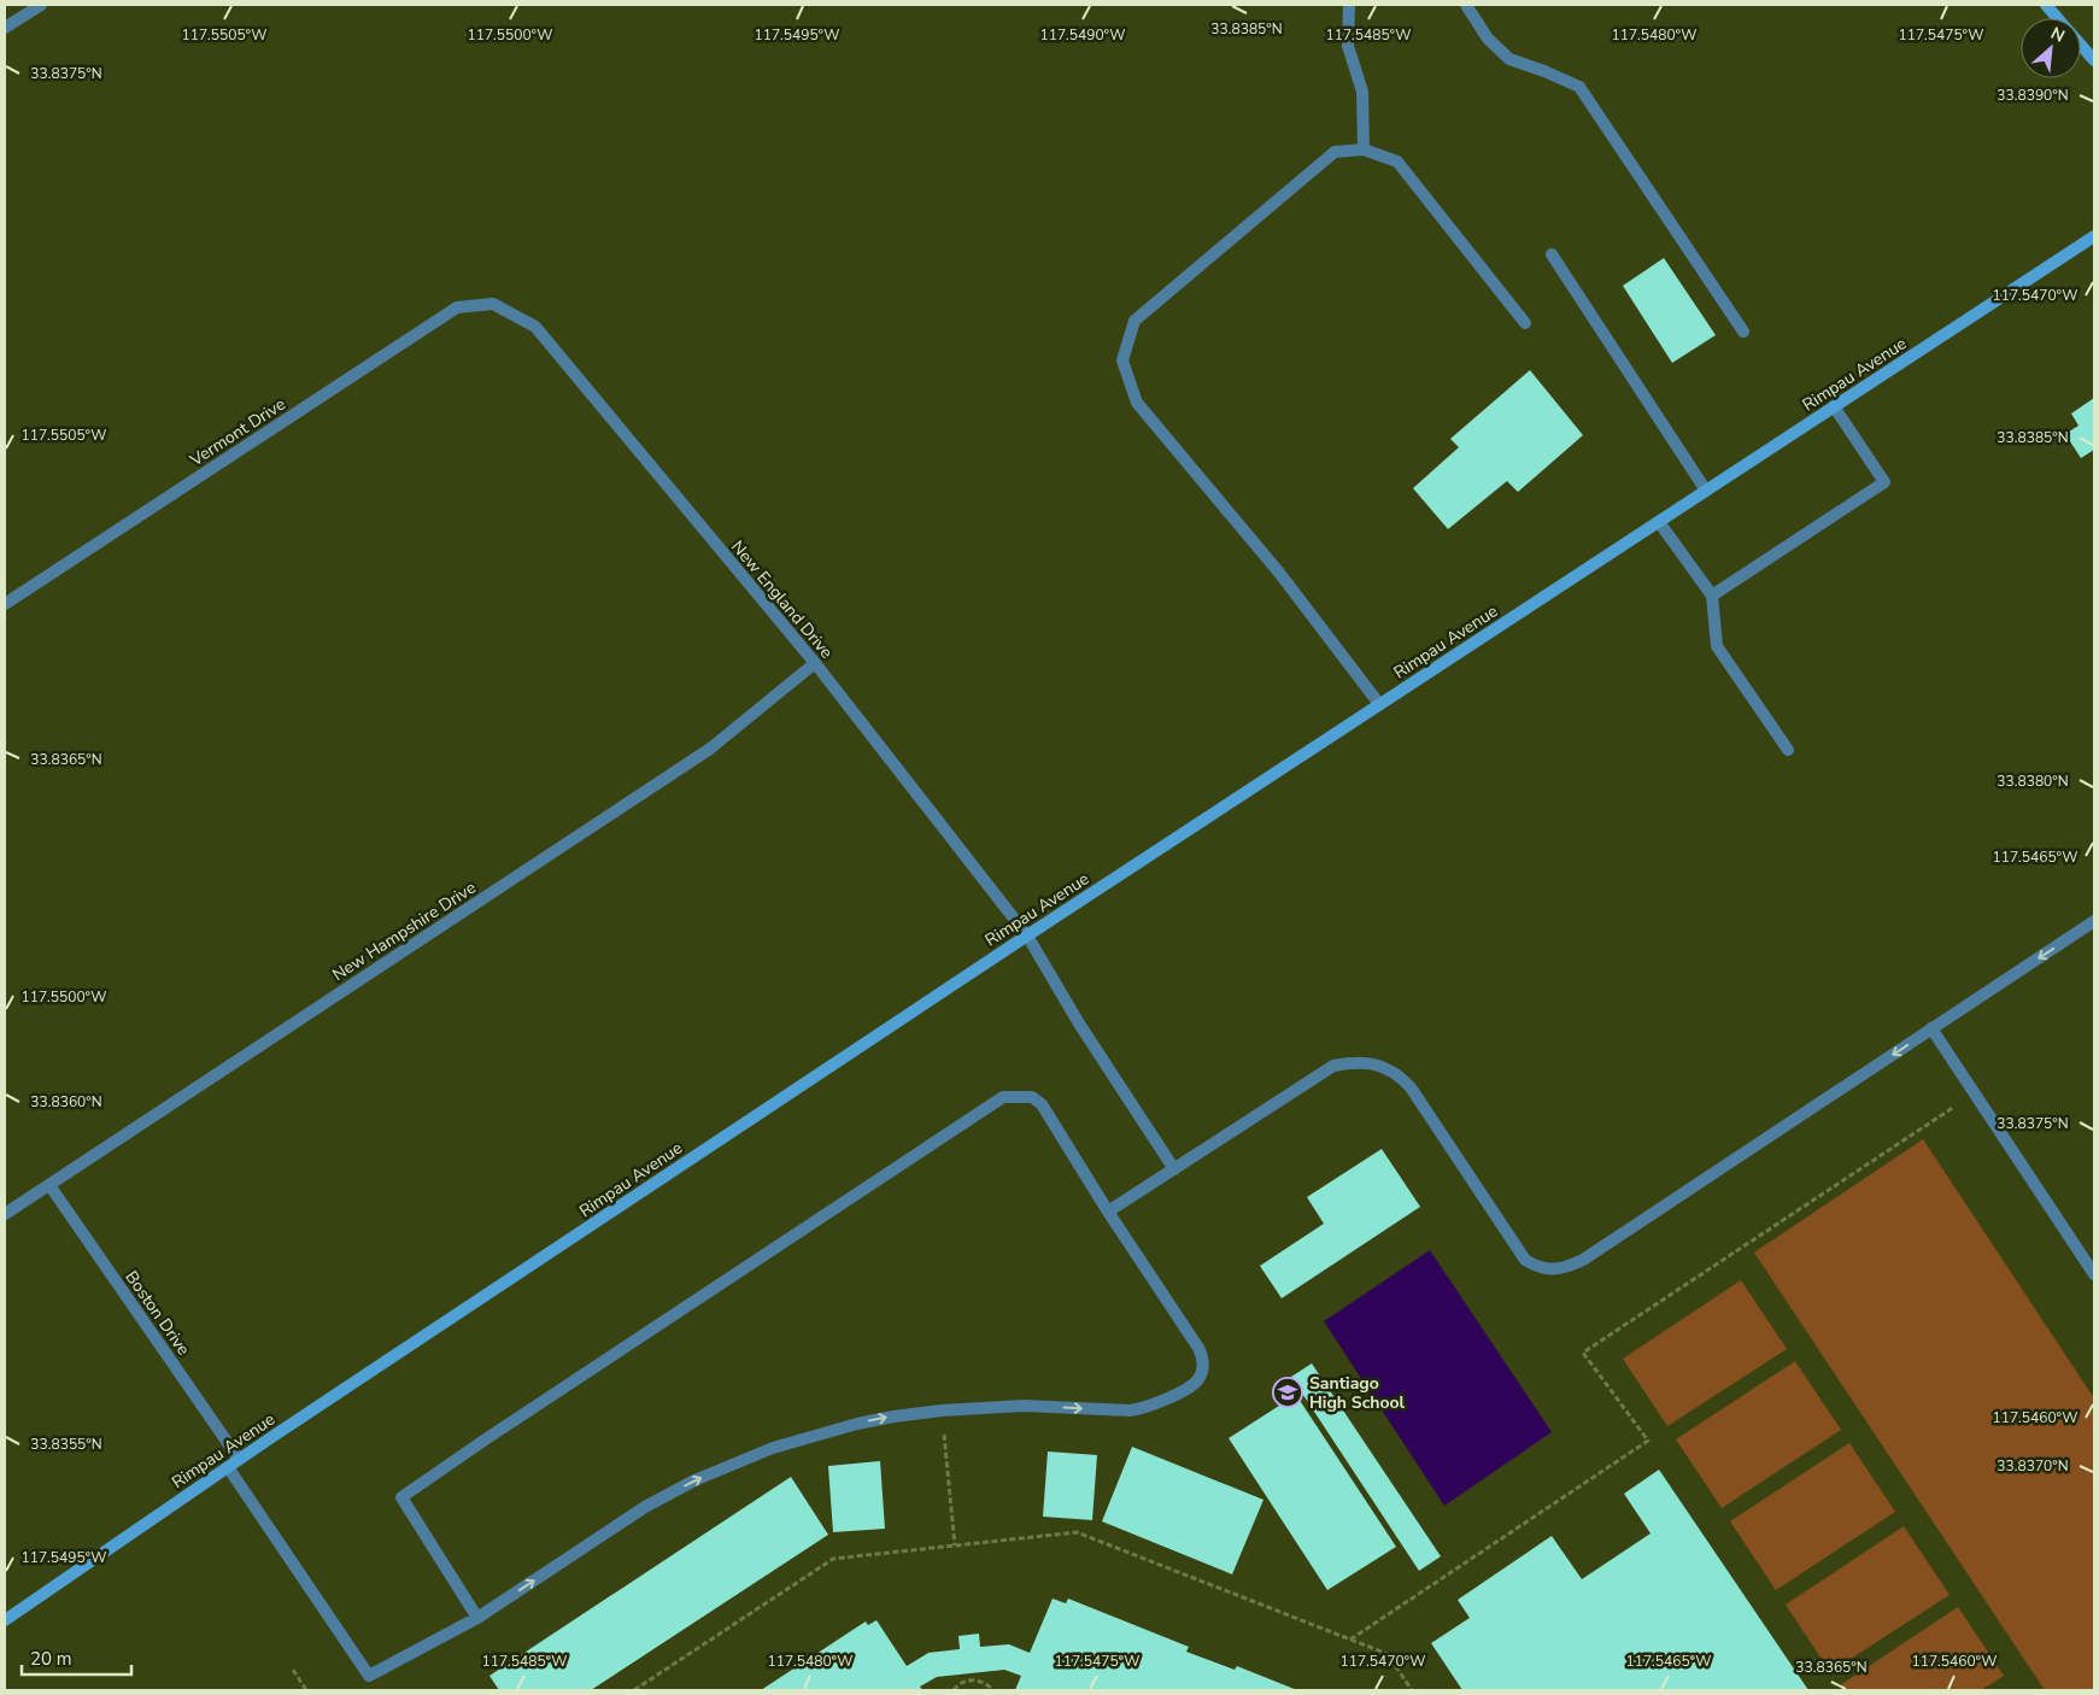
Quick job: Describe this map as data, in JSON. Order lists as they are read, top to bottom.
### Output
{
  "streets": {
    "main road": ["Rimpau Avenue"],
    "street": [
      "Vermont Drive",
      "New England Drive",
      "New Hampshire Drive",
      "Boston Drive"
    ]
  },
  "crossings": [
    ["Rimpau Avenue", "New England Drive"],
    ["Rimpau Avenue", "Boston Drive"],
    ["Vermont Drive", "New England Drive"],
    ["New England Drive", "New Hampshire Drive"],
    ["New Hampshire Drive", "Boston Drive"]
  ],
  "places": {
    "school or university": ["Santiago High School"]
  },
  "scale_bar": "20 m",
  "north": "top right",
  "coordinates": [
    "33.8385°N",
    "117.5505°W",
    "117.5500°W",
    "117.5495°W",
    "117.5490°W",
    "117.5485°W",
    "117.5480°W",
    "117.5475°W",
    "33.8375°N",
    "33.8390°N",
    "117.5470°W",
    "33.8365°N",
    "33.8380°N",
    "117.5465°W",
    "33.8360°N",
    "117.5460°W",
    "33.8355°N",
    "33.8370°N"
  ]
}
